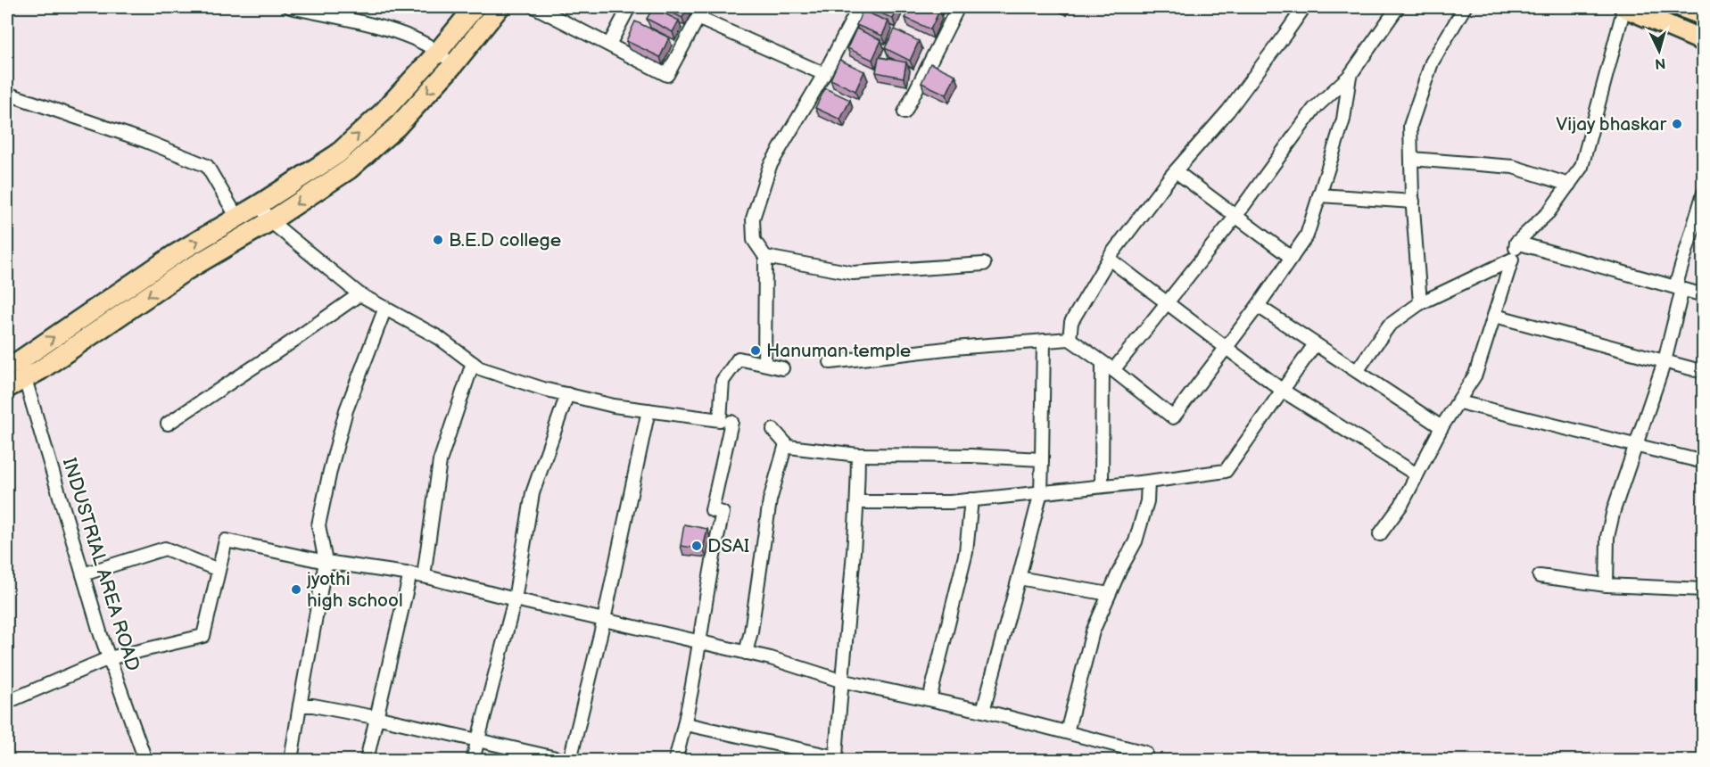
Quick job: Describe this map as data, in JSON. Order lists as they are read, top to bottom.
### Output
{
  "streets": {
    "street": ["INDUSTRIAL AREA ROAD"]
  },
  "places": [
    "Vijay bhaskar",
    "B.E.D college",
    "Hanuman temple",
    "DSAI",
    "jyothi high school"
  ],
  "north": "bottom"
}
